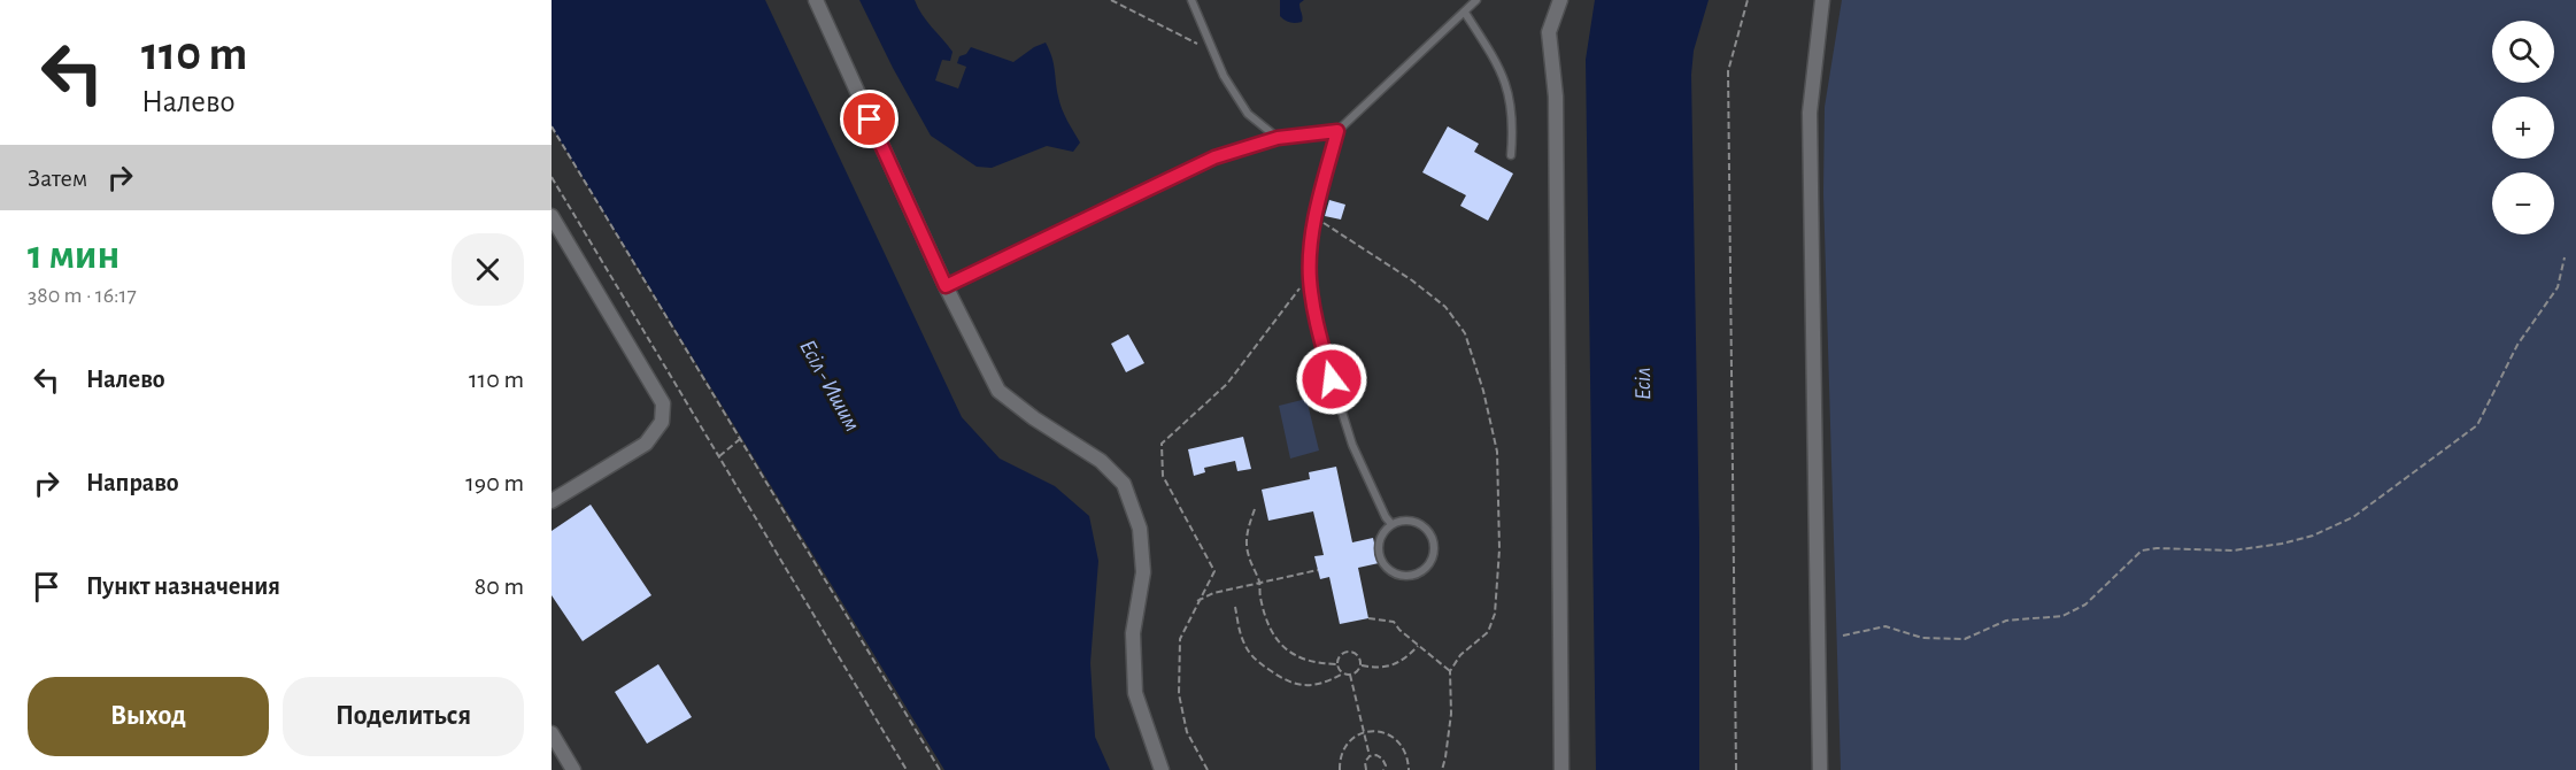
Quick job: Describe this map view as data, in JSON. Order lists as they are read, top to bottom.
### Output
{
  "water": ["Есіл", "Есіл - Ишим"],
  "page": {
    "turn": ["110 m", "Налево"],
    "map_buttons": ["+", "−"],
    "then": "Затем",
    "heading": ["1 мин", "380 m · 16:17"],
    "list": [
      {
        "name": "Налево",
        "value": "110 m"
      },
      {
        "name": "Направо",
        "value": "190 m"
      },
      {
        "name": "Пункт назначения",
        "value": "80 m"
      }
    ],
    "buttons": ["Выход", "Поделиться"]
  }
}
